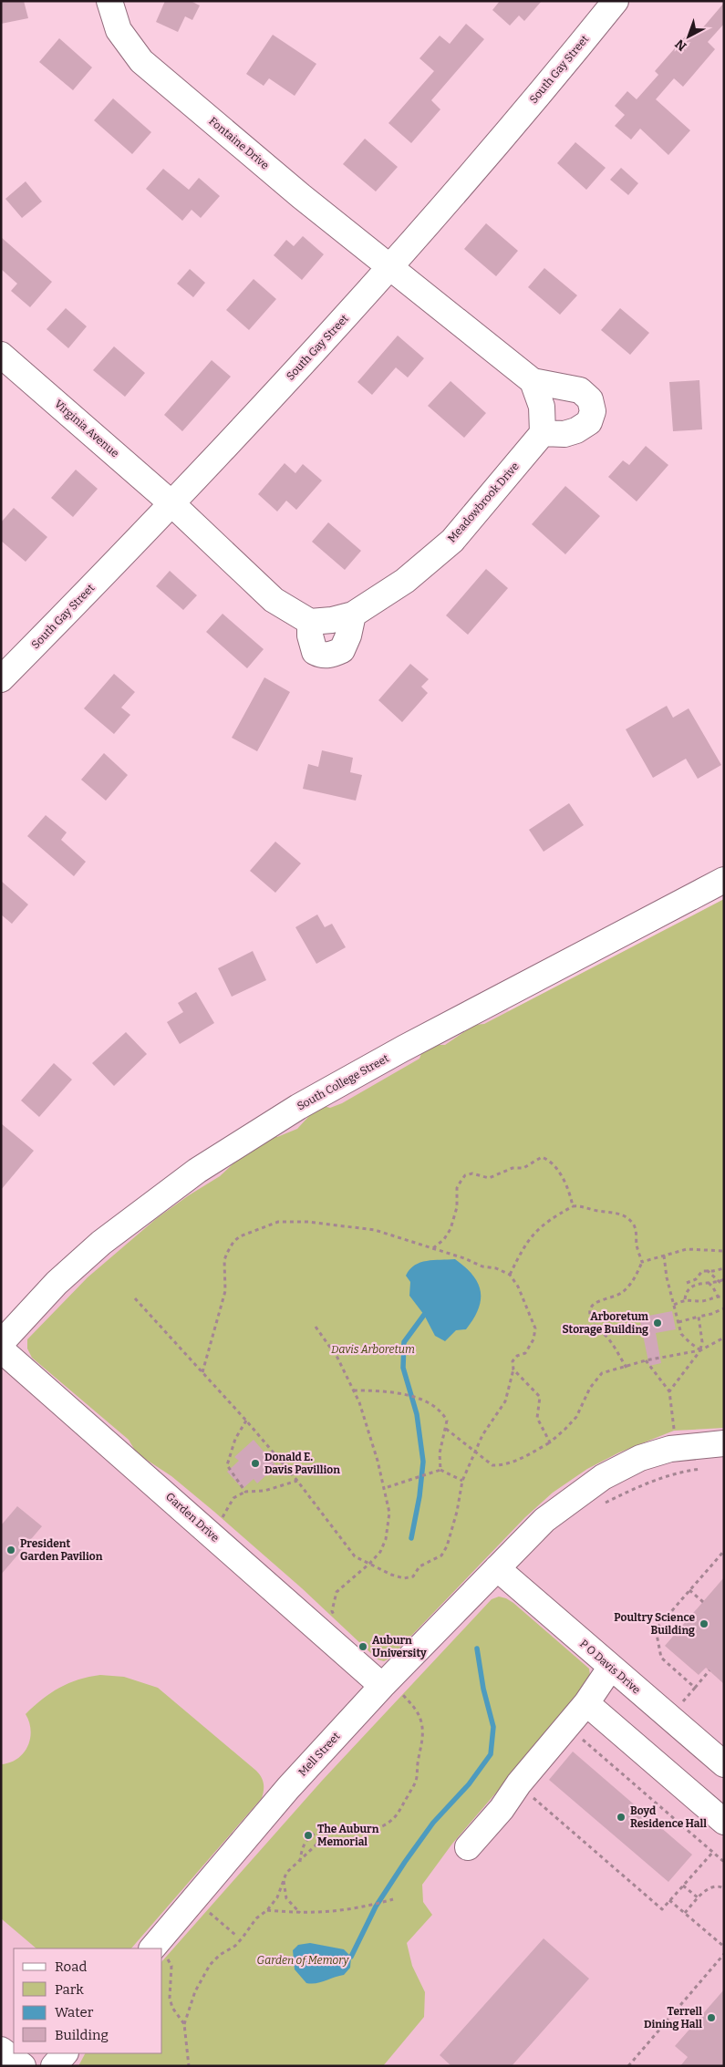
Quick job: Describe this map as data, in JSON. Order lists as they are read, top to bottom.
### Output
{
  "streets": {
    "street": [
      "South Gay Street",
      "Fontaine Drive",
      "Virginia Avenue",
      "Meadowbrook Drive",
      "South College Street",
      "Garden Drive",
      "P O Davis Drive",
      "Mell Street"
    ]
  },
  "crossings": [
    ["South Gay Street", "Fontaine Drive"],
    ["South Gay Street", "Virginia Avenue"],
    ["Garden Drive", "Mell Street"],
    ["P O Davis Drive", "Mell Street"]
  ],
  "parks": ["Davis Arboretum", "Garden of Memory"],
  "places": [
    "Arboretum Storage Building",
    "Donald E. Davis Pavillion",
    "President Garden Pavilion",
    "Poultry Science Building",
    "Auburn University",
    "Boyd Residence Hall",
    "The Auburn Memorial",
    "Terrell Dining Hall"
  ],
  "legend": [
    "Road",
    "Park",
    "Water",
    "Building"
  ],
  "north": "bottom left"
}
